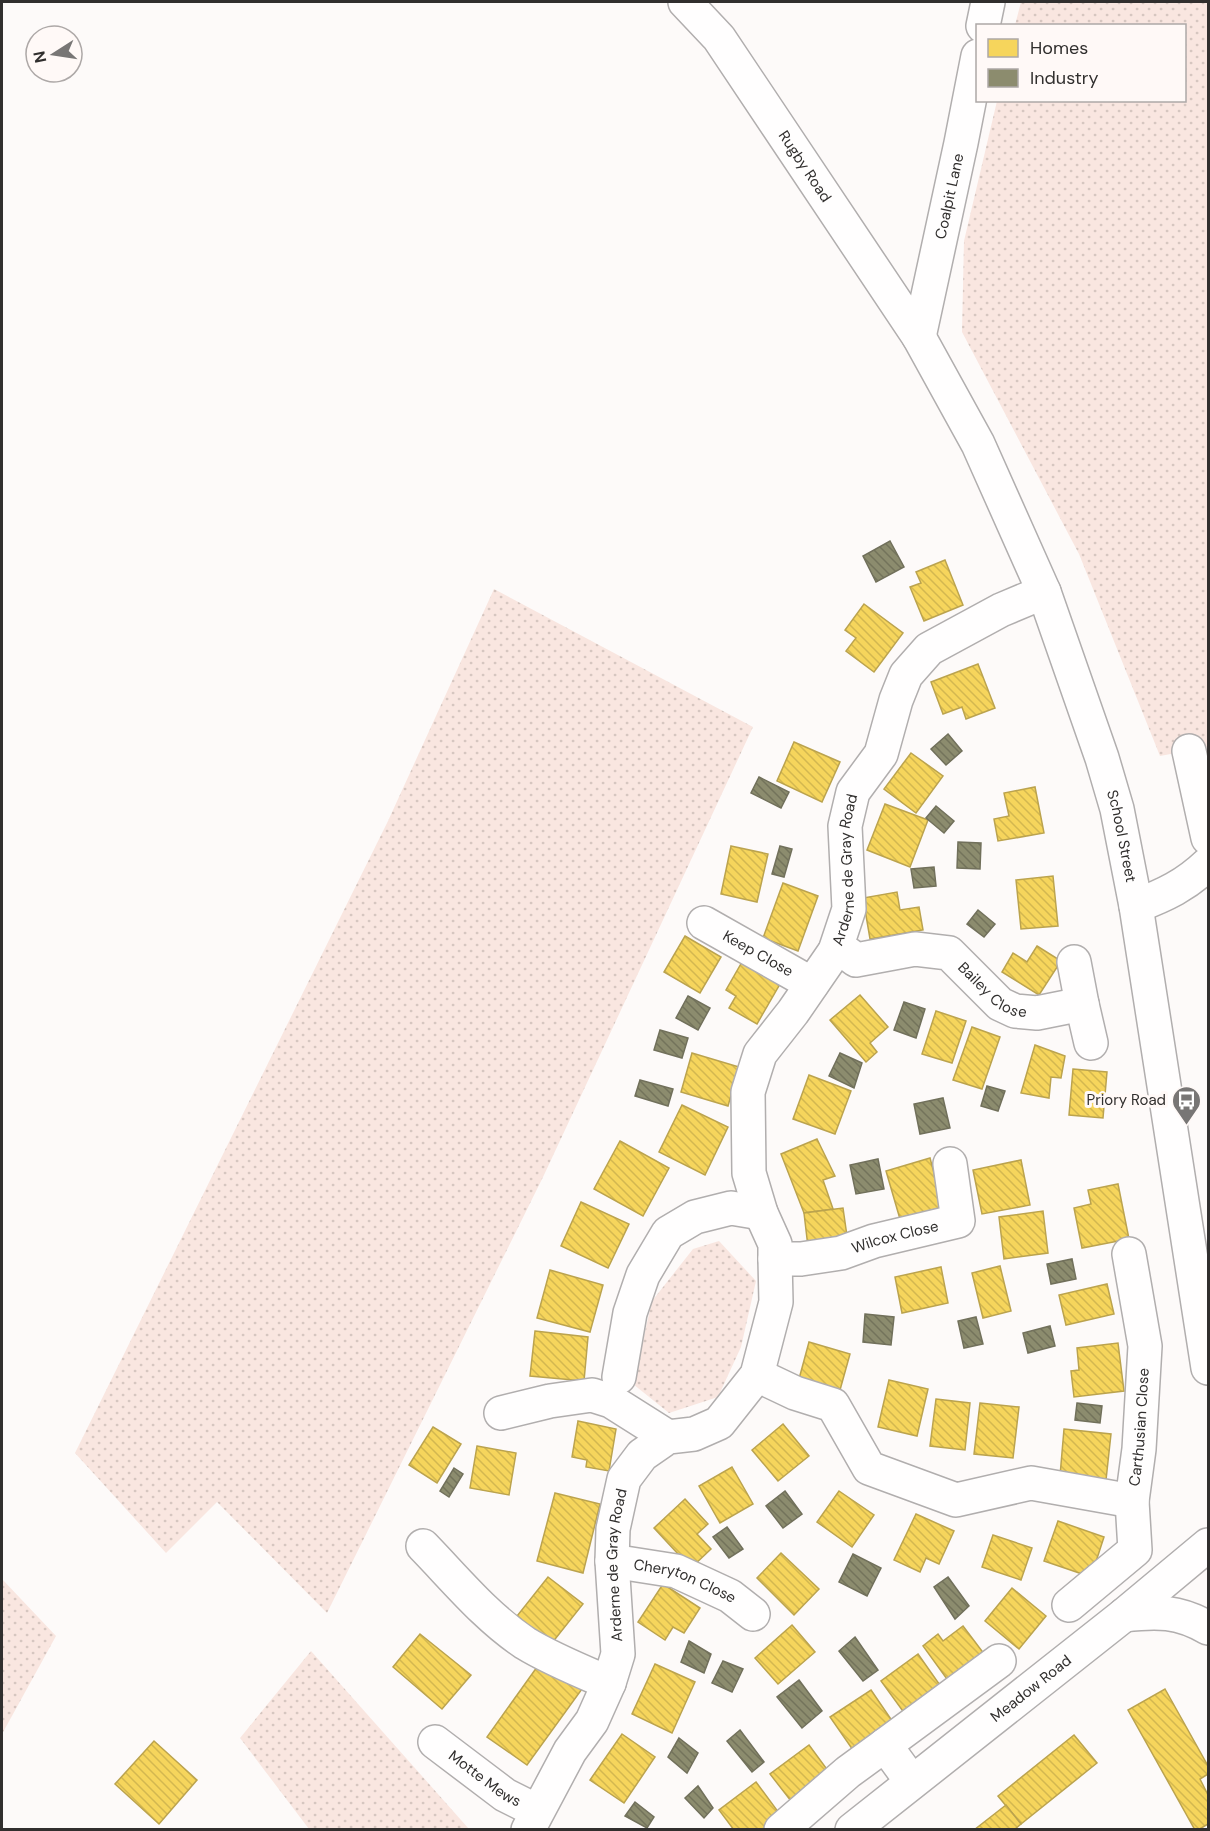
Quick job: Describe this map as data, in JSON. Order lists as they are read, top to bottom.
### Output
{
  "streets": {
    "street": [
      "Rugby Road",
      "Coalpit Lane",
      "School Street",
      "Arderne de Gray Road",
      "Keep Close",
      "Bailey Close",
      "Wilcox Close",
      "Carthusian Close",
      "Cheryton Close",
      "Meadow Road",
      "Motte Mews"
    ]
  },
  "crossings": [
    ["Rugby Road", "Coalpit Lane"],
    ["Rugby Road", "School Street"],
    ["Coalpit Lane", "School Street"],
    ["School Street", "Arderne de Gray Road"],
    ["Arderne de Gray Road", "Keep Close"],
    ["Arderne de Gray Road", "Bailey Close"],
    ["Arderne de Gray Road", "Wilcox Close"],
    ["Arderne de Gray Road", "Carthusian Close"],
    ["Arderne de Gray Road", "Cheryton Close"],
    ["Arderne de Gray Road", "Motte Mews"]
  ],
  "places": {
    "bus stop": ["Priory Road"]
  },
  "legend": ["Homes", "Industry"],
  "north": "left"
}
